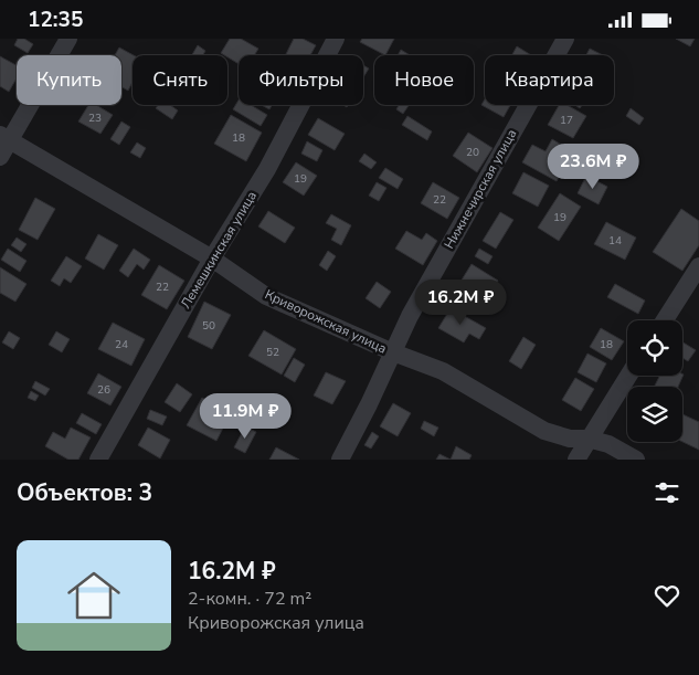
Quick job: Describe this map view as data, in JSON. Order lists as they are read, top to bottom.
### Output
{
  "streets": {
    "street": ["Нижнечирская улица", "Лемешкинская улица", "Криворожская улица"]
  },
  "crossings": [
    ["Нижнечирская улица", "Криворожская улица"],
    ["Лемешкинская улица", "Криворожская улица"]
  ],
  "house_numbers": [
    "23",
    "17",
    "18",
    "20",
    "19",
    "22",
    "19",
    "14",
    "22",
    "50",
    "24",
    "18",
    "52",
    "26"
  ],
  "page": {
    "status": "12:35",
    "chip": [
      "Купить",
      "Снять",
      "Фильтры",
      "Новое",
      "Квартира"
    ],
    "price": ["23.6M ₽", "16.2M ₽", "11.9M ₽"],
    "heading": "Объектов: 3",
    "list": [
      {
        "name": "16.2M ₽",
        "note": "2-комн. · 72 m² · Криворожская улица"
      }
    ]
  }
}
